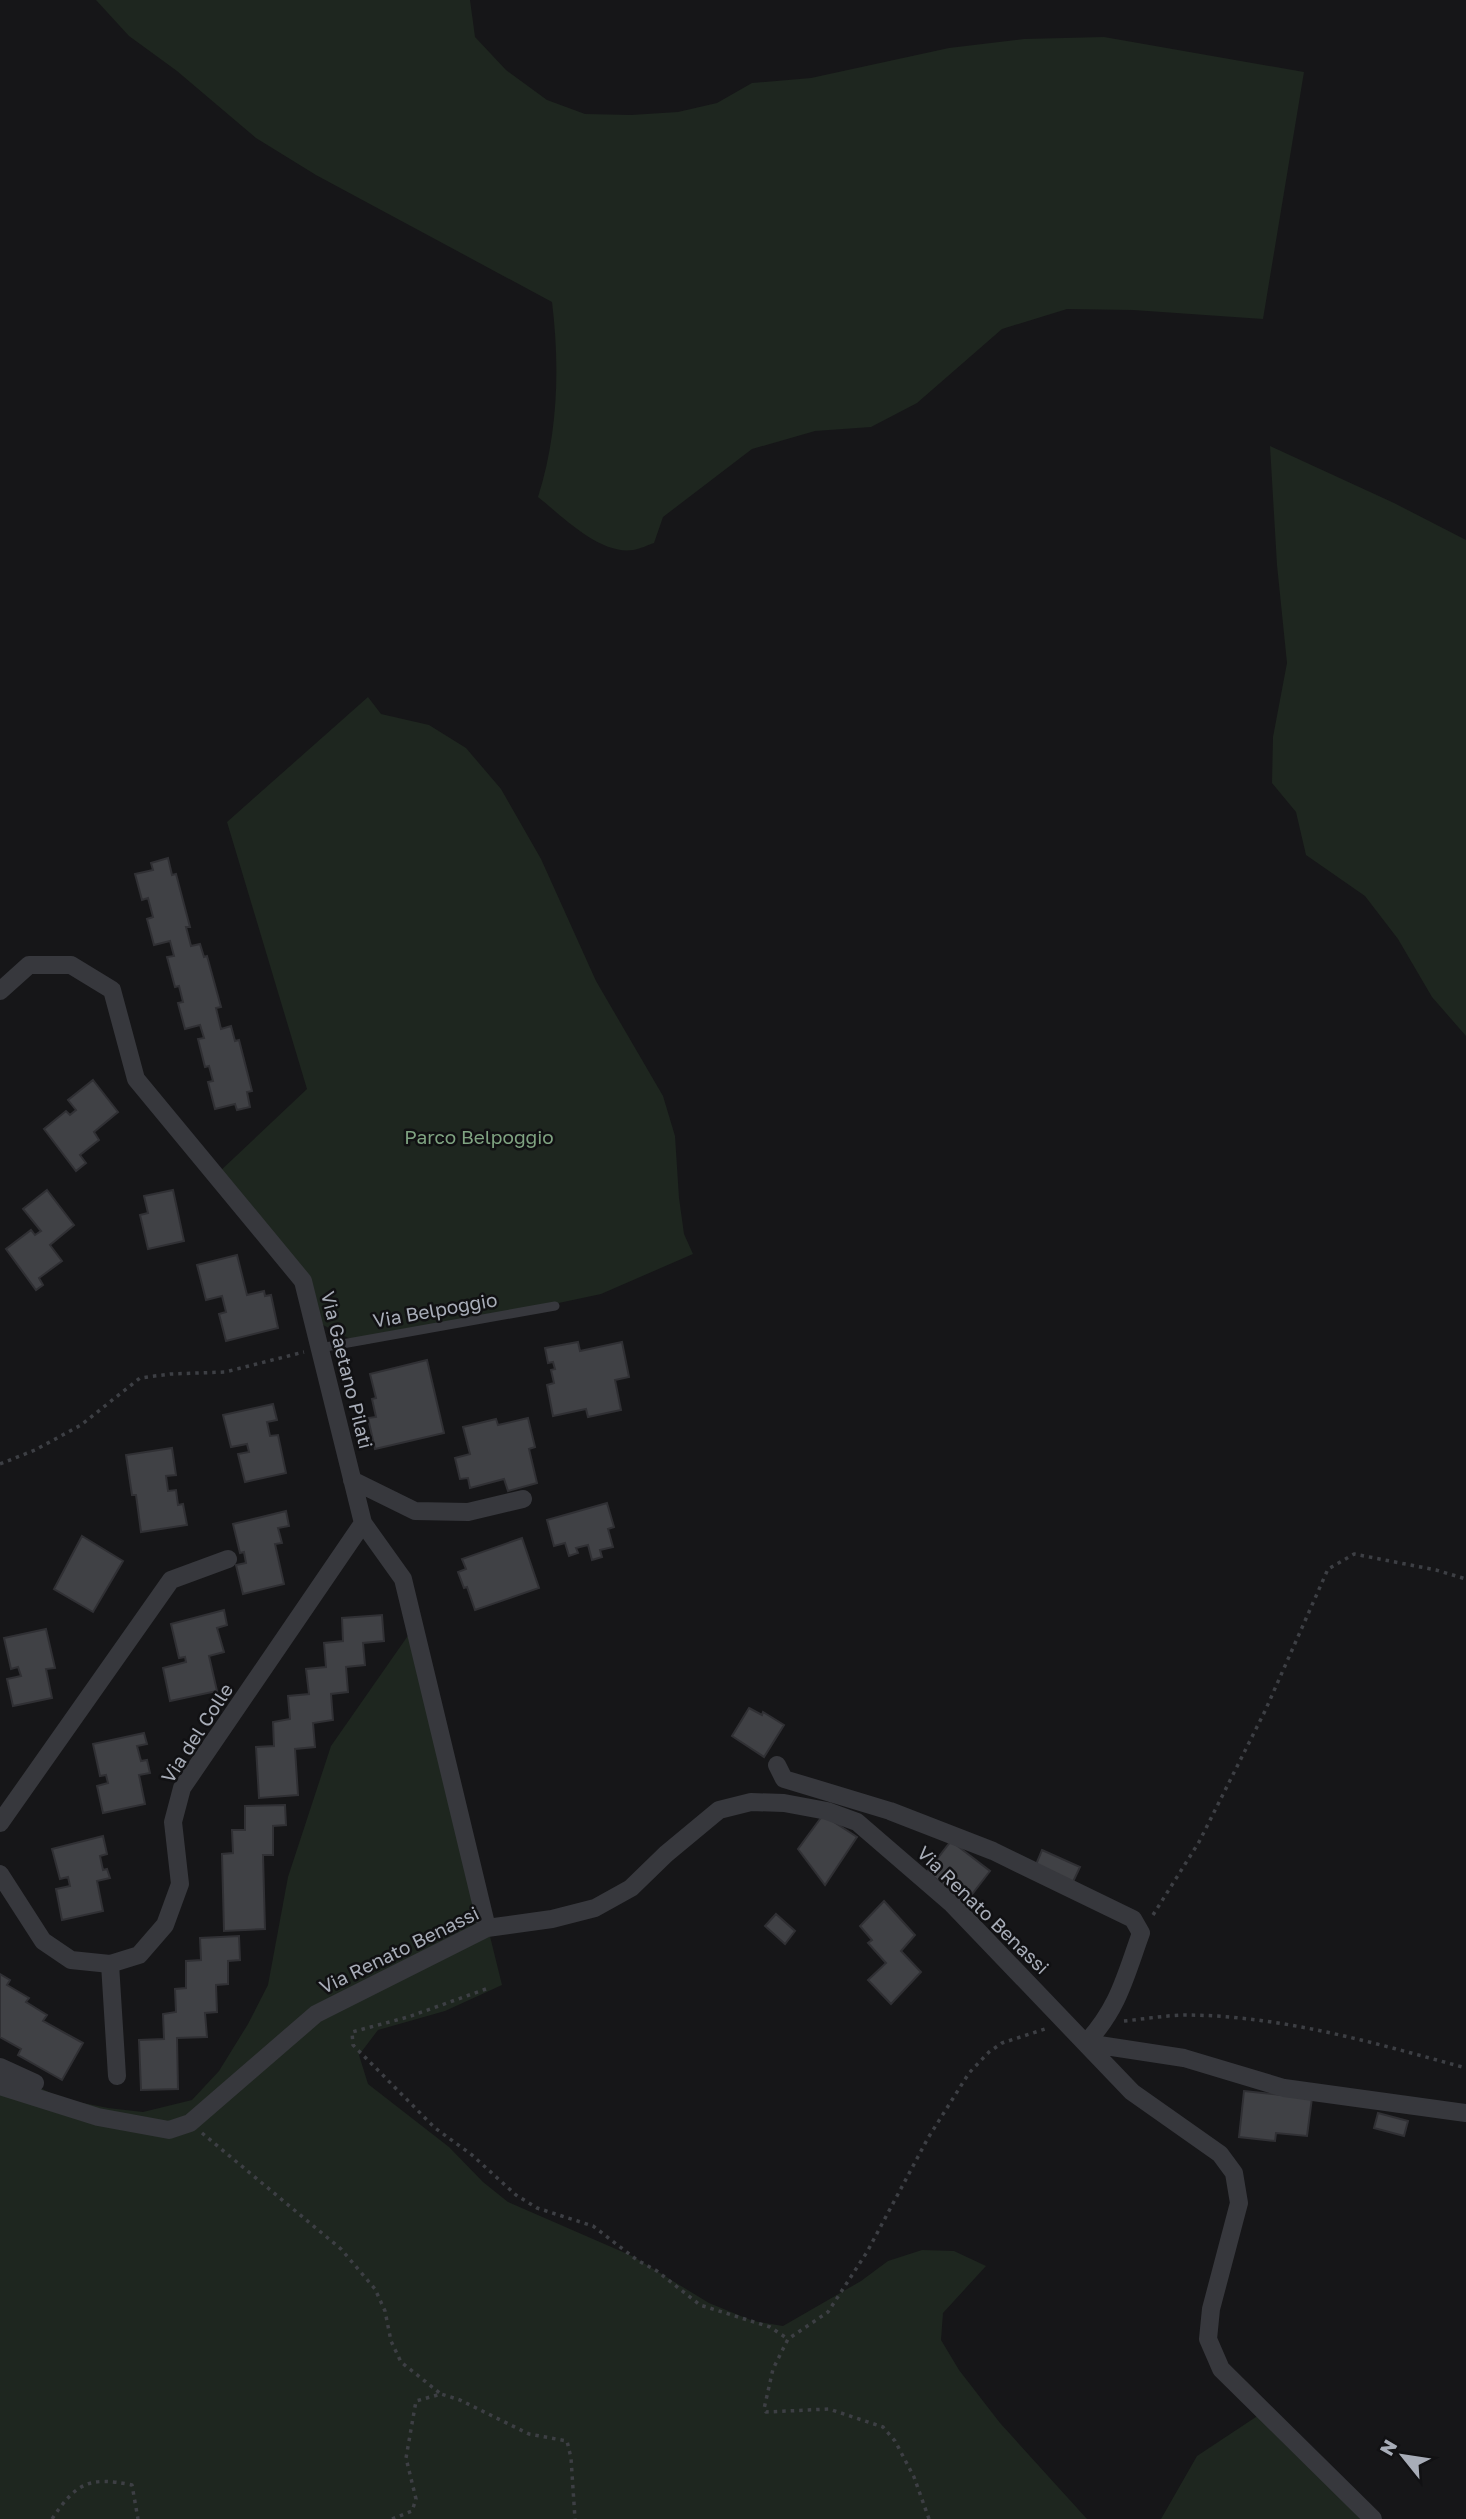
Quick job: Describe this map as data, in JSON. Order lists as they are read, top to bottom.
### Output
{
  "streets": {
    "street": ["Via Gaetano Pilati", "Via del Colle", "Via Renato Benassi"],
    "lane": ["Via Belpoggio"]
  },
  "crossings": [
    ["Via Belpoggio", "Via Gaetano Pilati"],
    ["Via Gaetano Pilati", "Via del Colle"],
    ["Via Gaetano Pilati", "Via Renato Benassi"]
  ],
  "parks": ["Parco Belpoggio"],
  "north": "top left"
}
